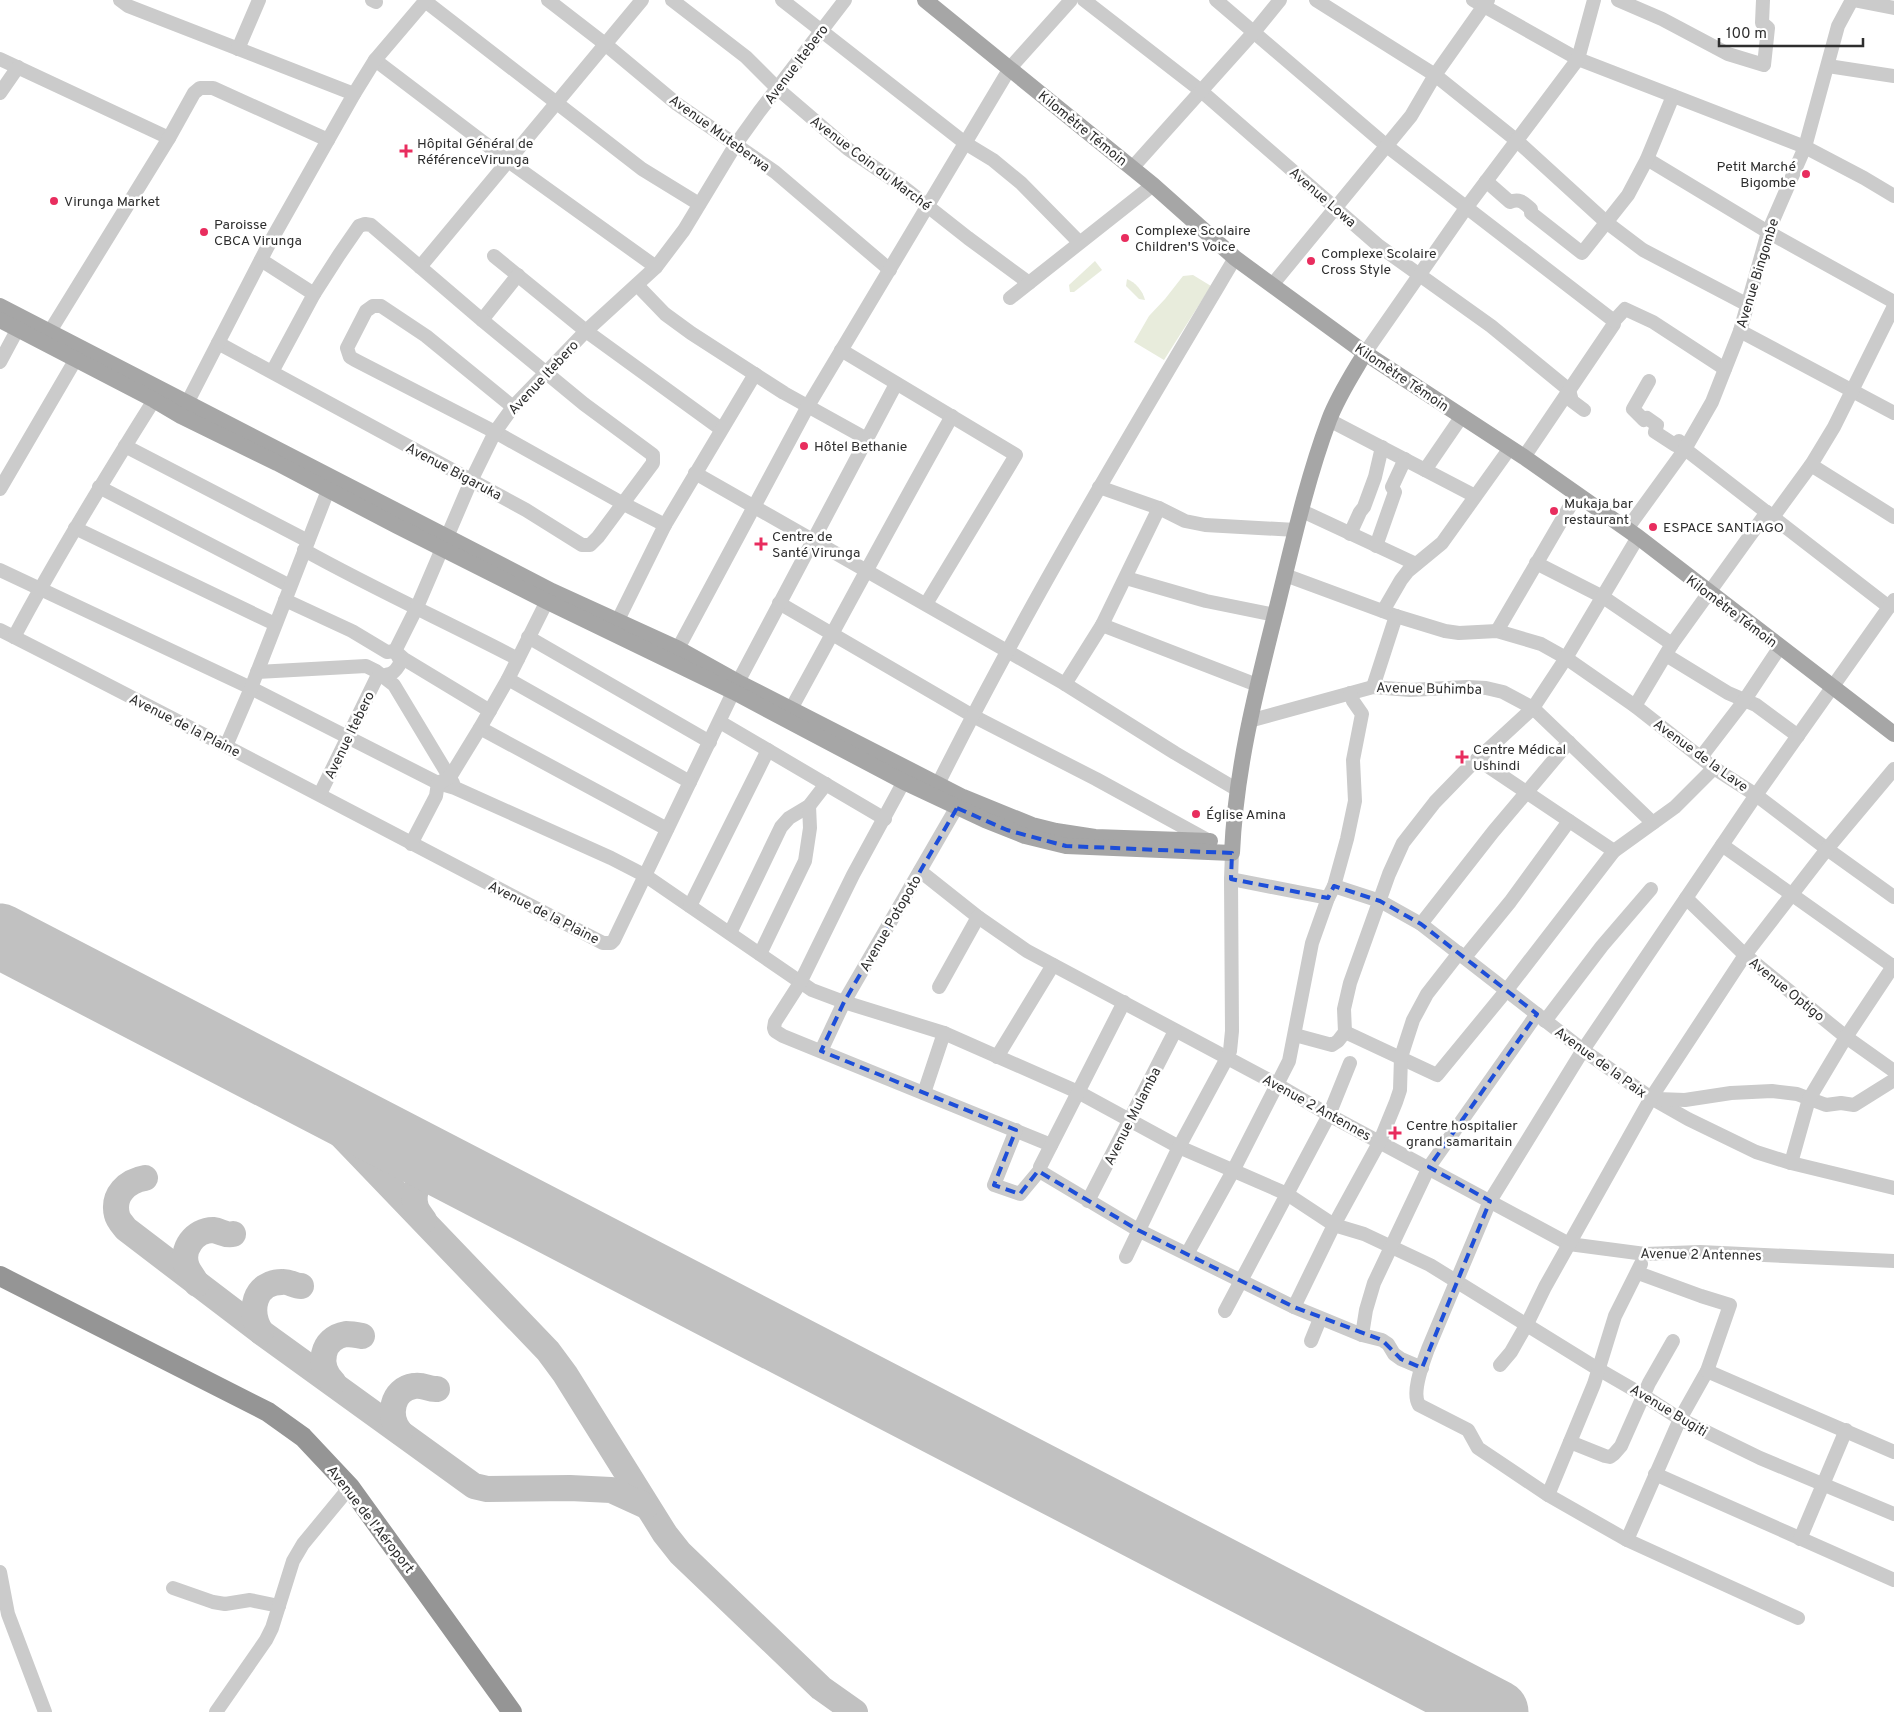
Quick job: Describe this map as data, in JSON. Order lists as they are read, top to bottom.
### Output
{
  "streets": {
    "highway": ["Avenue de l'Aéroport"],
    "main road": ["Kilomètre Témoin"],
    "street": [
      "Avenue Itebero",
      "Avenue Muteberwa",
      "Avenue Coin du Marché",
      "Avenue Lowa",
      "Avenue Bingombe",
      "Avenue Bigaruka",
      "Avenue Buhimba",
      "Avenue de la Plaine",
      "Avenue de la Lave",
      "Avenue Potopoto",
      "Avenue Optigo",
      "Avenue de la Paix",
      "Avenue 2 Antennes",
      "Avenue Mulamba",
      "Avenue Bugiti"
    ]
  },
  "crossings": [
    ["Avenue Itebero", "Avenue Muteberwa"],
    ["Avenue Itebero", "Avenue Coin du Marché"],
    ["Avenue Itebero", "Avenue Bigaruka"],
    ["Avenue Itebero", "Avenue de la Plaine"],
    ["Avenue Itebero", "Avenue Bugiti"],
    ["Kilomètre Témoin", "Avenue Bingombe"],
    ["Avenue Bingombe", "Avenue Buhimba"],
    ["Avenue Bingombe", "Avenue de la Lave"],
    ["Avenue Bingombe", "Avenue de la Paix"],
    ["Avenue de la Plaine", "Avenue Bugiti"],
    ["Avenue Potopoto", "Avenue 2 Antennes"],
    ["Avenue Potopoto", "Avenue Bugiti"],
    ["Avenue 2 Antennes", "Avenue Mulamba"],
    ["Avenue Mulamba", "Avenue Bugiti"]
  ],
  "places": {
    "health": [
      "Hôpital Général de RéférenceVirunga",
      "Centre de Santé Virunga",
      "Centre Médical Ushindi",
      "Centre hospitalier grand samaritain"
    ],
    "other": [
      "Petit Marché Bigombe",
      "Virunga Market",
      "Paroisse CBCA Virunga",
      "Complexe Scolaire Children'S Voice",
      "Complexe Scolaire Cross Style",
      "Hôtel Bethanie",
      "Mukaja bar restaurant",
      "ESPACE SANTIAGO",
      "Église Amina"
    ]
  },
  "scale_bar": "100 m"
}
